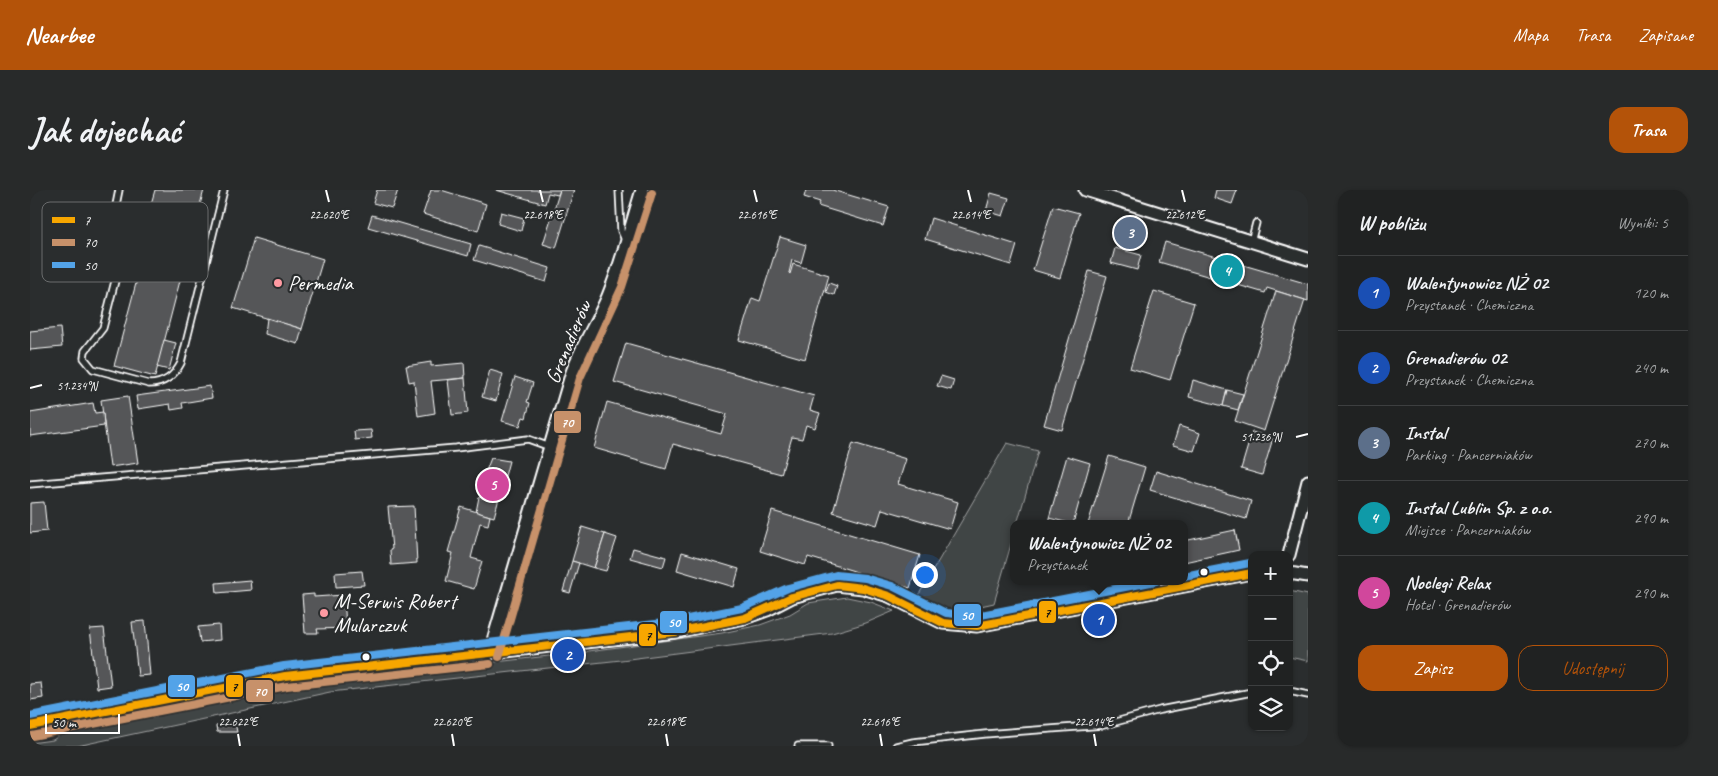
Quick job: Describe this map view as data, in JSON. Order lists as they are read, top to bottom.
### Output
{
  "streets": {
    "street": ["Grenadierów"]
  },
  "places": ["Permedia", "M-Serwis Robert Mularczuk"],
  "lines": ["transit line 70", "transit line 50", "transit line 7"],
  "legend": ["7", "70", "50"],
  "scale_bar": "50 m",
  "page": {
    "header": "Nearbee",
    "nav": ["Mapa", "Trasa", "Zapisane"],
    "buttons": [
      "Trasa",
      ["Zapisz", "Udostępnij"]
    ],
    "title": "Jak dojechać",
    "heading": ["W pobliżu", "Wyniki: 5"],
    "pins": [
      "3",
      "4",
      "5",
      "1",
      "2"
    ],
    "list": [
      {
        "mark": "1",
        "name": "Walentynowicz NŻ 02",
        "note": "Przystanek · Chemiczna",
        "value": "120 m"
      },
      {
        "mark": "2",
        "name": "Grenadierów 02",
        "note": "Przystanek · Chemiczna",
        "value": "240 m"
      },
      {
        "mark": "3",
        "name": "Instal",
        "note": "Parking · Pancerniaków",
        "value": "270 m"
      },
      {
        "mark": "4",
        "name": "Instal Lublin Sp. z o.o.",
        "note": "Miejsce · Pancerniaków",
        "value": "290 m"
      },
      {
        "mark": "5",
        "name": "Noclegi Relax",
        "note": "Hotel · Grenadierów",
        "value": "290 m"
      }
    ],
    "popup": ["Walentynowicz NŻ 02", "Przystanek"],
    "map_buttons": ["+", "−"],
    "scale": "50 m"
  },
  "coordinates": [
    "22.620°E",
    "22.618°E",
    "22.616°E",
    "22.614°E",
    "22.612°E",
    "51.234°N",
    "51.236°N",
    "22.622°E"
  ]
}
